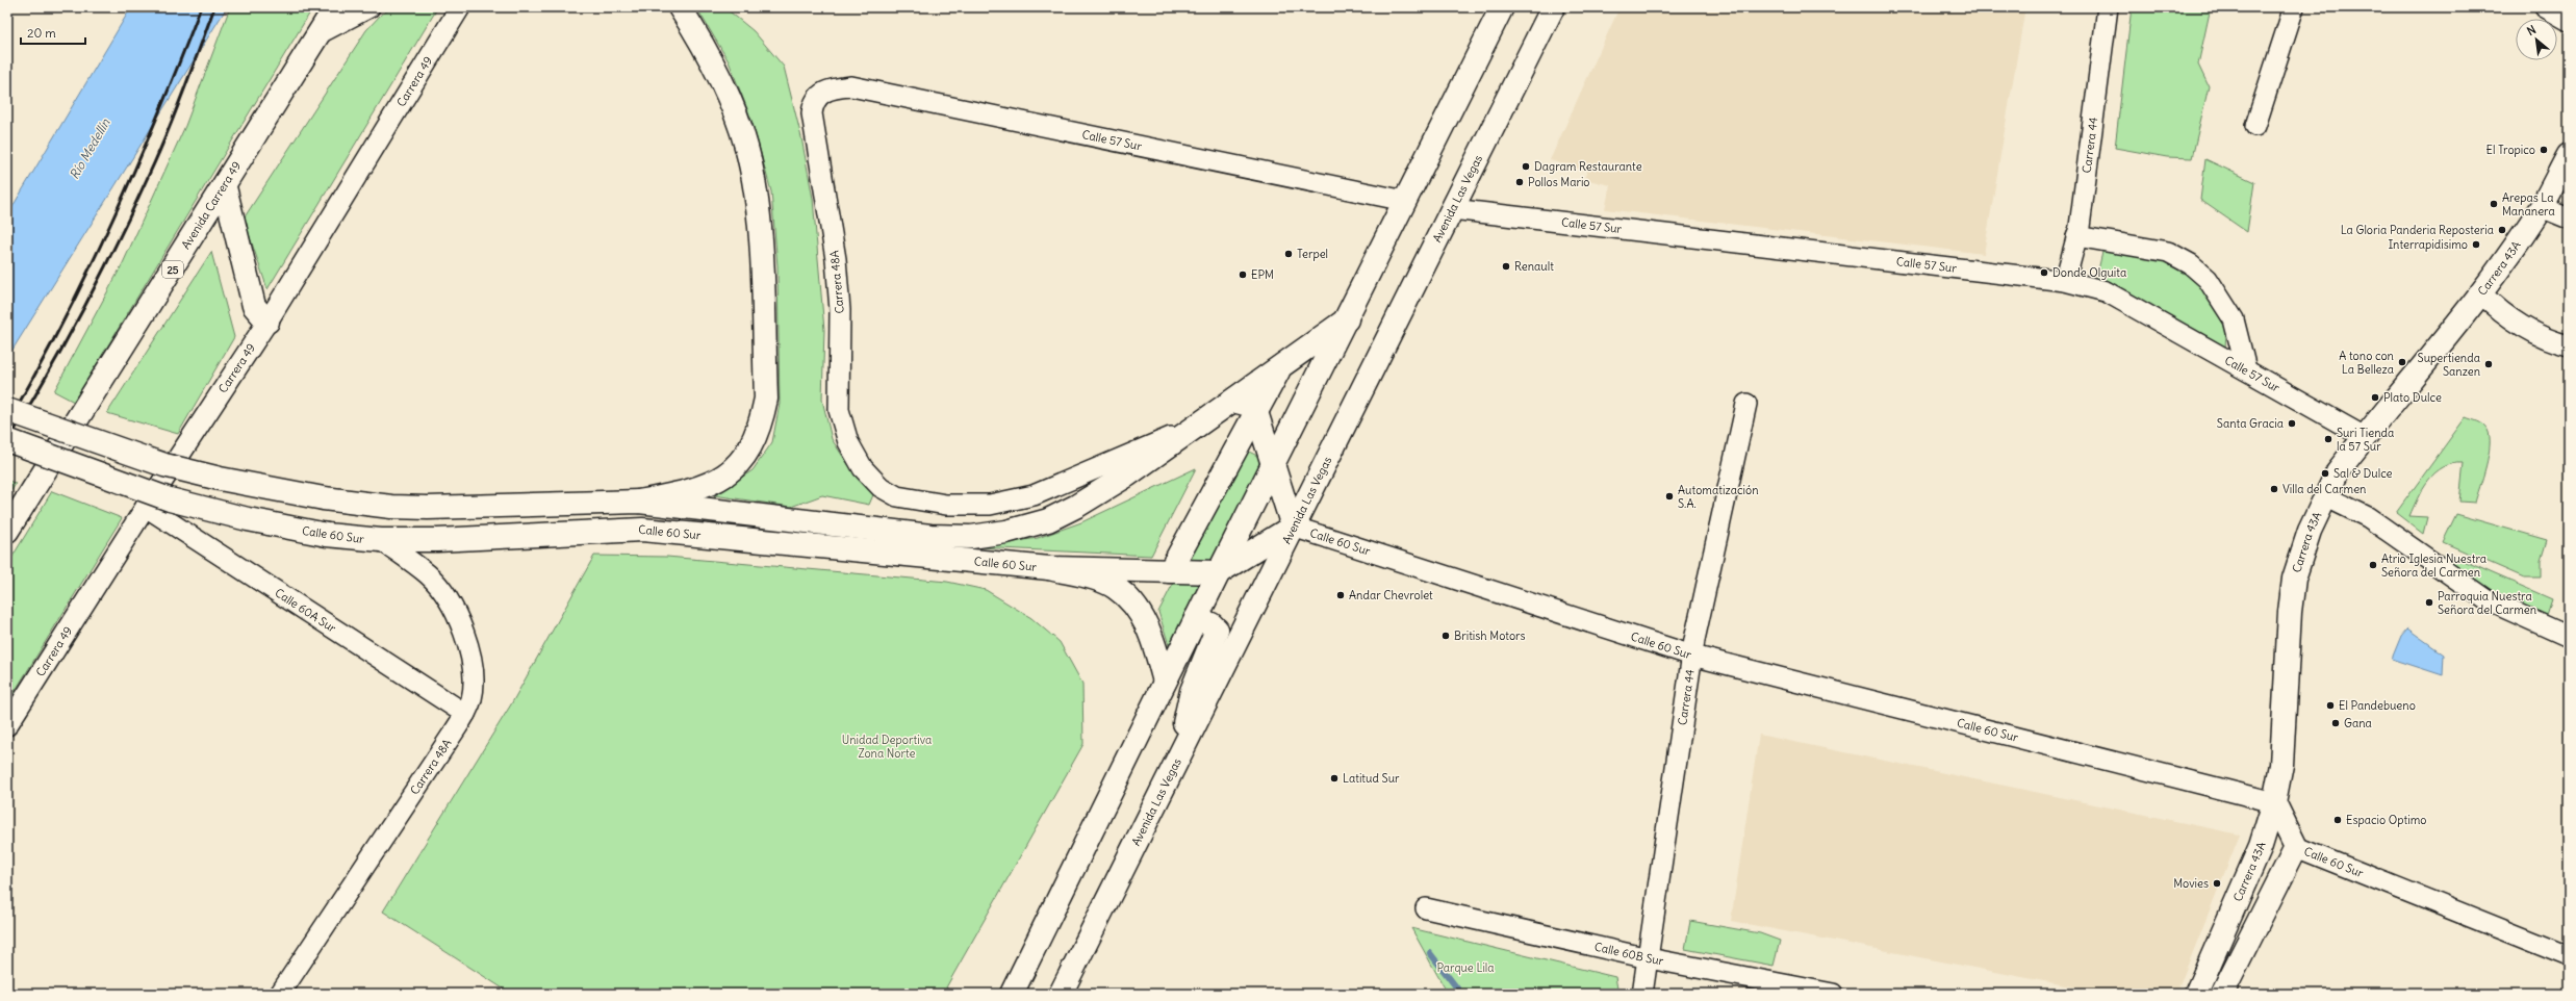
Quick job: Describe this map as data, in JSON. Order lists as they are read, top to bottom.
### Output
{
  "streets": {
    "main road": [
      "Avenida Las Vegas",
      "Avenida Carrera 49",
      "Carrera 43A",
      "25",
      "Calle 60 Sur"
    ],
    "street": [
      "Carrera 49",
      "Calle 57 Sur",
      "Carrera 44",
      "Carrera 48A",
      "Calle 60A Sur",
      "Calle 60B Sur"
    ]
  },
  "crossings": [
    ["Carrera 49", "Calle 60A Sur"],
    ["Calle 57 Sur", "Carrera 44"],
    ["Calle 57 Sur", "Avenida Las Vegas"],
    ["Calle 57 Sur", "Carrera 43A"],
    ["Calle 57 Sur", "Carrera 48A"],
    ["Carrera 44", "Calle 60 Sur"],
    ["Carrera 44", "Calle 60B Sur"],
    ["Avenida Las Vegas", "Calle 60 Sur"],
    ["Carrera 43A", "Calle 60 Sur"],
    ["Carrera 48A", "Calle 60 Sur"],
    ["Carrera 48A", "Calle 60A Sur"]
  ],
  "water": ["Río Medellín"],
  "parks": ["Unidad Deportiva Zona Norte", "Parque Lila"],
  "places": [
    "El Tropico",
    "Dagram Restaurante",
    "Pollos Mario",
    "Arepas La Mananera",
    "La Gloria Panderia Reposteria",
    "Interrapidisimo",
    "Terpel",
    "Renault",
    "Donde Olguita",
    "EPM",
    "A tono con La Belleza",
    "Supertienda Sanzen",
    "Plato Dulce",
    "Santa Gracia",
    "Suri Tienda la 57 Sur",
    "Sal & Dulce",
    "Villa del Carmen",
    "Automatización S.A.",
    "Atrio Iglesia Nuestra Señora del Carmen",
    "Andar Chevrolet",
    "Parroquia Nuestra Señora del Carmen",
    "British Motors",
    "El Pandebueno",
    "Gana",
    "Latitud Sur",
    "Espacio Optimo",
    "Movies"
  ],
  "scale_bar": "20 m",
  "north": "top left"
}
